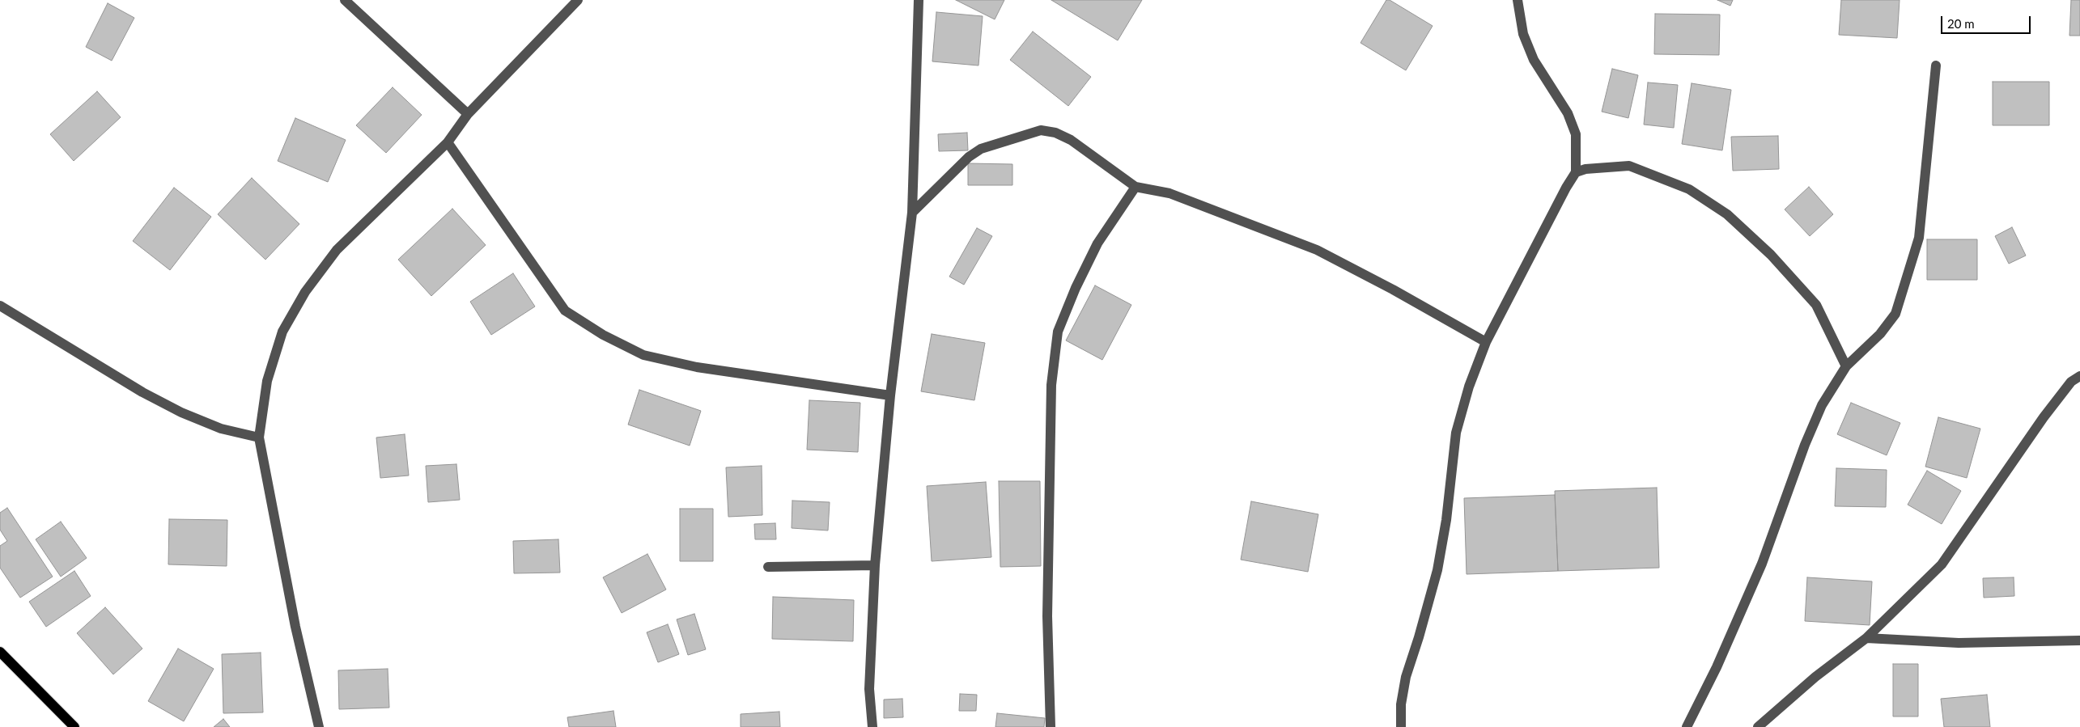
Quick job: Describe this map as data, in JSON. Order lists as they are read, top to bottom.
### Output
{
  "scale_bar": "20 m"
}
